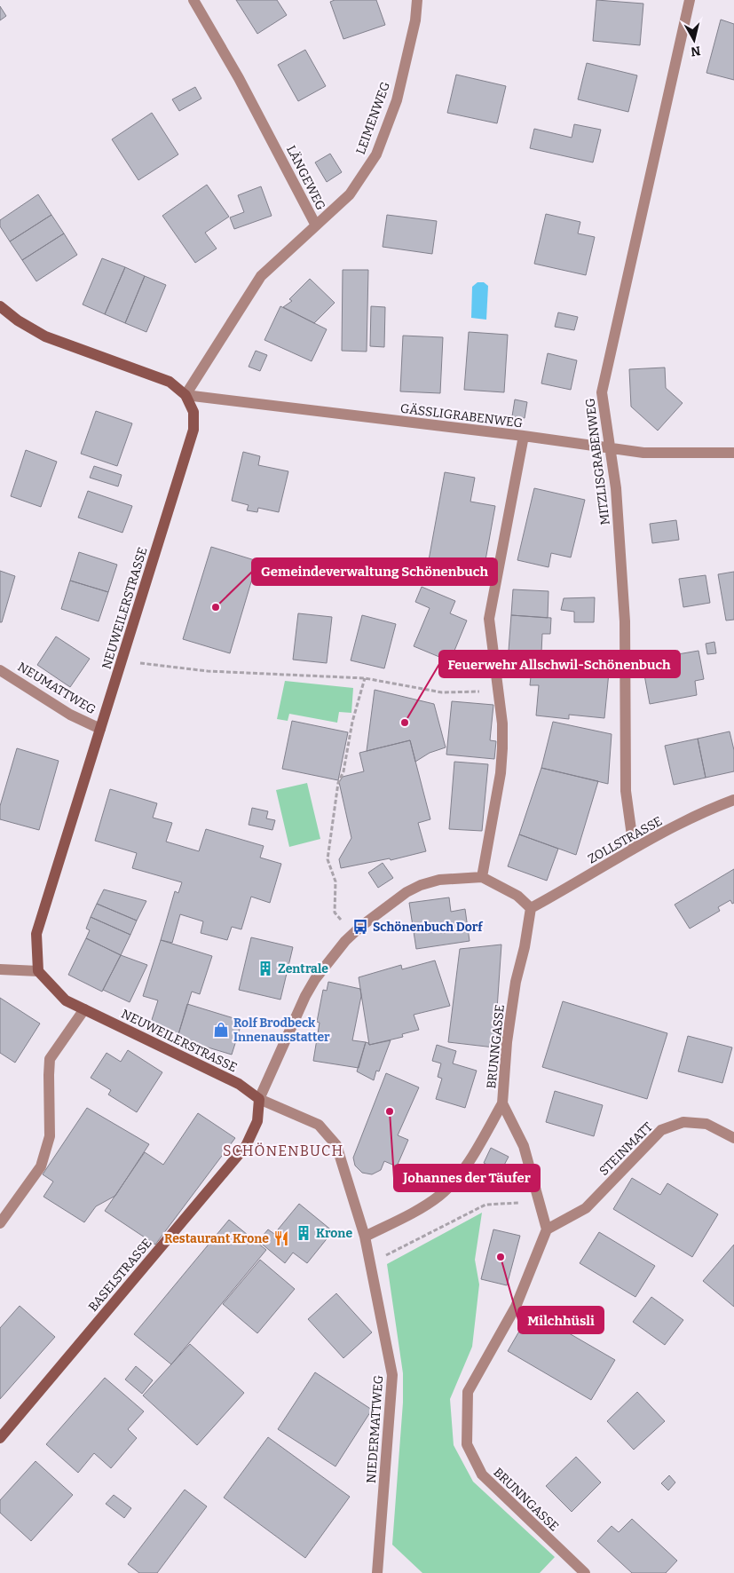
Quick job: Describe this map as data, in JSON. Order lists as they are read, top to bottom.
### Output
{
  "streets": {
    "street": [
      "LEIMENWEG",
      "LÄNGEWEG",
      "GÄSSLIGRABENWEG",
      "MITZLISGRABENWEG",
      "NEUWEILERSTRASSE",
      "NEUMATTWEG",
      "ZOLLSTRASSE",
      "BRUNNGASSE",
      "STEINMATT",
      "BASELSTRASSE",
      "NIEDERMATTWEG"
    ]
  },
  "crossings": [
    ["LEIMENWEG", "LÄNGEWEG"],
    ["LÄNGEWEG", "GÄSSLIGRABENWEG"],
    ["LÄNGEWEG", "NEUWEILERSTRASSE"],
    ["GÄSSLIGRABENWEG", "MITZLISGRABENWEG"],
    ["GÄSSLIGRABENWEG", "NEUWEILERSTRASSE"],
    ["MITZLISGRABENWEG", "ZOLLSTRASSE"],
    ["NEUWEILERSTRASSE", "NEUMATTWEG"],
    ["NEUWEILERSTRASSE", "BASELSTRASSE"],
    ["NEUWEILERSTRASSE", "NIEDERMATTWEG"],
    ["ZOLLSTRASSE", "BRUNNGASSE"],
    ["BRUNNGASSE", "STEINMATT"],
    ["BASELSTRASSE", "NIEDERMATTWEG"]
  ],
  "districts": ["SCHÖNENBUCH"],
  "places": {
    "other": [
      "Gemeindeverwaltung Schönenbuch",
      "Feuerwehr Allschwil-Schönenbuch",
      "Johannes der Täufer",
      "Milchhüsli"
    ],
    "bus stop": ["Schönenbuch Dorf"],
    "building": ["Zentrale", "Krone"],
    "shop": ["Rolf Brodbeck Innenausstatter"],
    "restaurant": ["Restaurant Krone"]
  },
  "north": "bottom"
}
